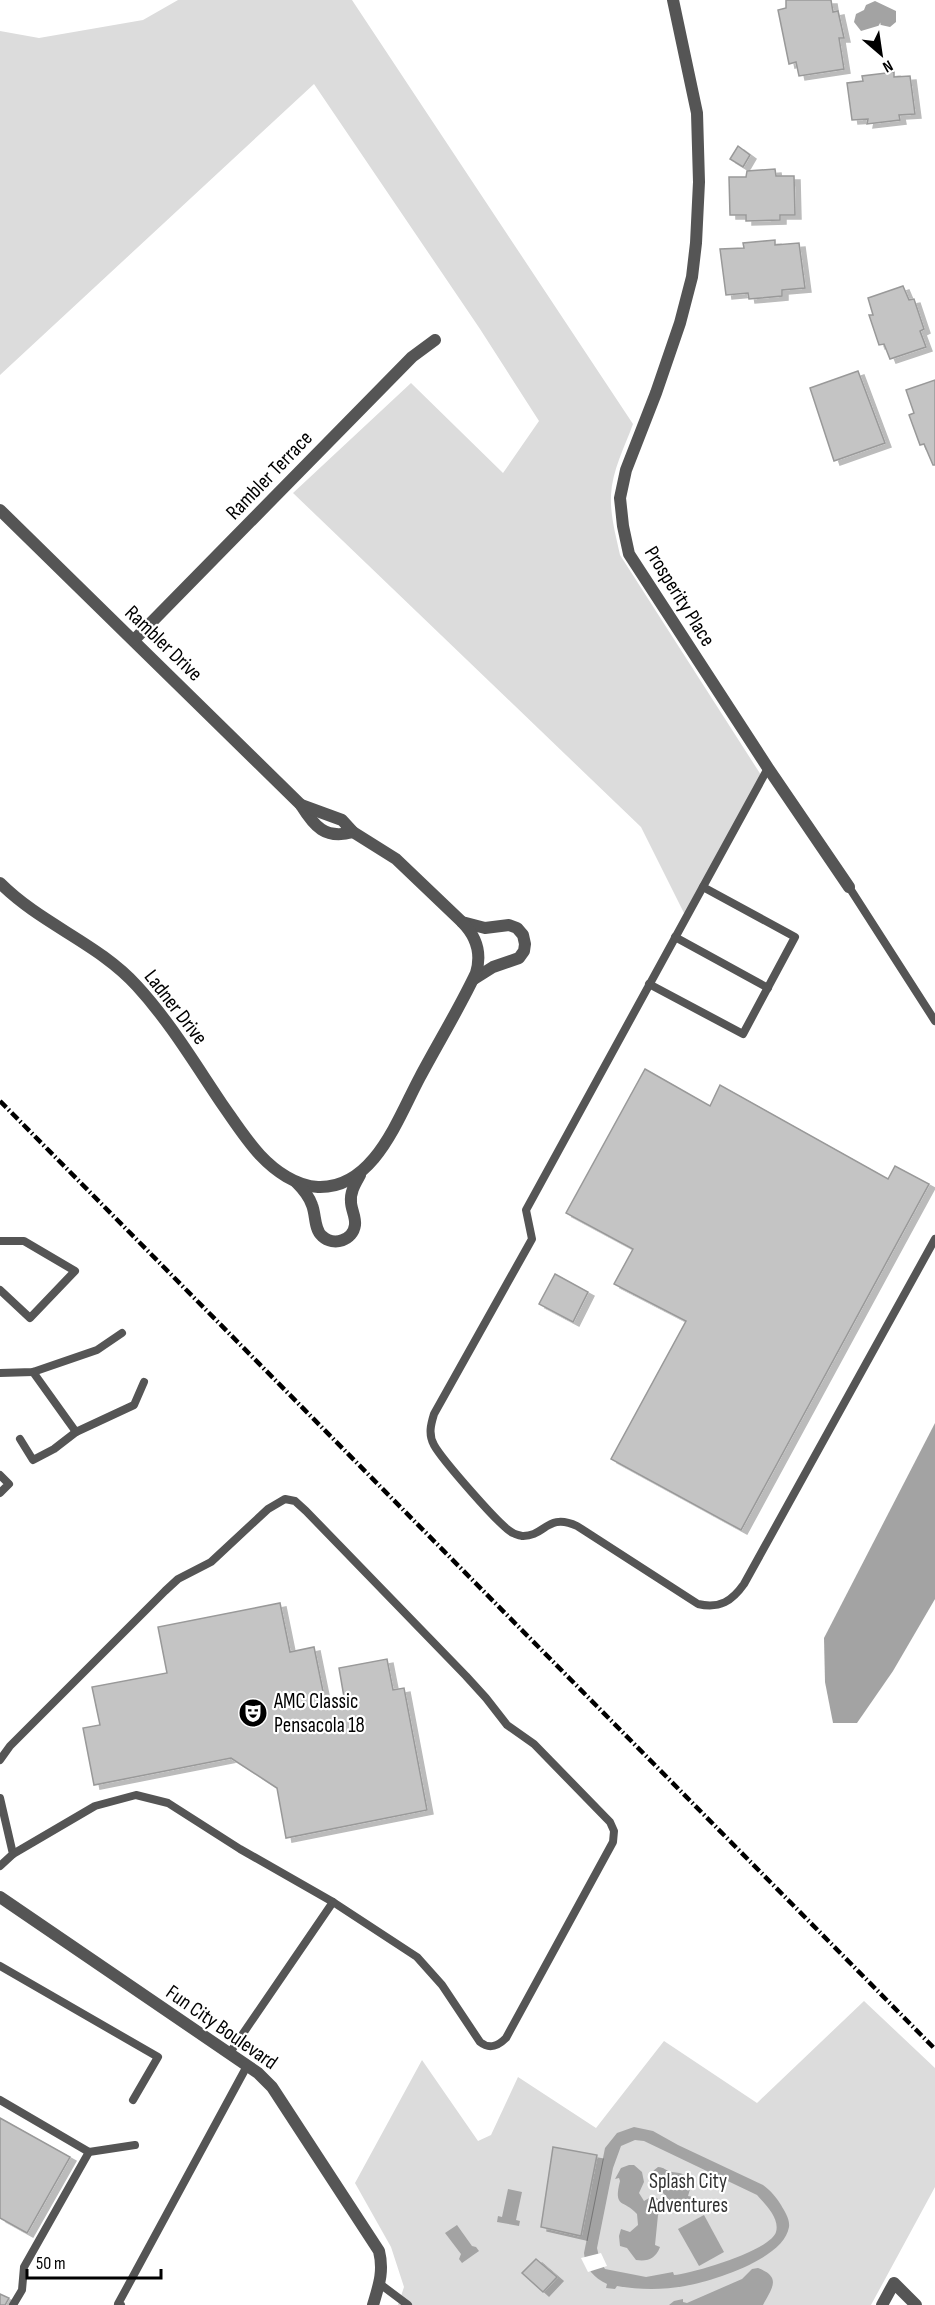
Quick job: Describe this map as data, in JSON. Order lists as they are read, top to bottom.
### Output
{
  "streets": {
    "street": [
      "Rambler Terrace",
      "Prosperity Place",
      "Rambler Drive",
      "Ladner Drive",
      "Fun City Boulevard"
    ]
  },
  "crossings": [
    ["Rambler Terrace", "Rambler Drive"],
    ["Rambler Drive", "Ladner Drive"]
  ],
  "parks": ["Splash City Adventures"],
  "places": {
    "theatre": ["AMC Classic Pensacola 18"]
  },
  "scale_bar": "50 m",
  "north": "bottom right"
}
